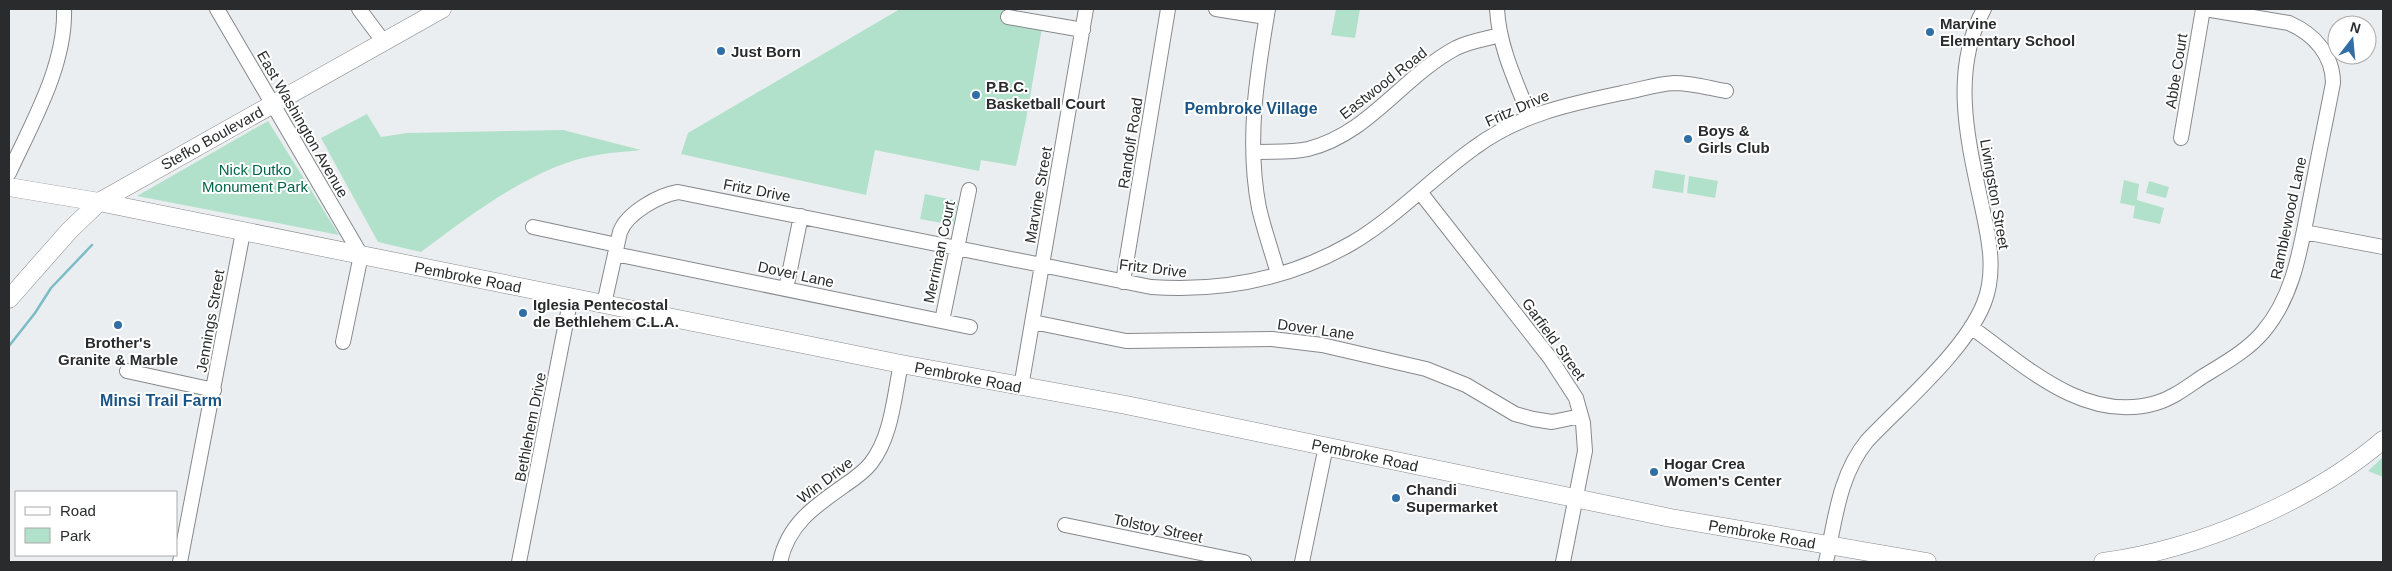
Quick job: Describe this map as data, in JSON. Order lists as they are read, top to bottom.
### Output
{
  "streets": {
    "main road": ["Stefko Boulevard", "Pembroke Road"],
    "street": [
      "Abbe Court",
      "Eastwood Road",
      "Fritz Drive",
      "East Washington Avenue",
      "Randolf Road",
      "Livingston Street",
      "Marvine Street",
      "Ramblewood Lane",
      "Merriman Court",
      "Dover Lane",
      "Jennings Street",
      "Garfield Street",
      "Bethlehem Drive",
      "Win Drive",
      "Tolstoy Street"
    ]
  },
  "crossings": [
    ["Abbe Court", "Ramblewood Lane"],
    ["Fritz Drive", "Randolf Road"],
    ["Fritz Drive", "Marvine Street"],
    ["Fritz Drive", "Merriman Court"],
    ["Fritz Drive", "Dover Lane"],
    ["Fritz Drive", "Pembroke Road"],
    ["Fritz Drive", "Garfield Street"],
    ["East Washington Avenue", "Stefko Boulevard"],
    ["East Washington Avenue", "Pembroke Road"],
    ["Stefko Boulevard", "Pembroke Road"],
    ["Livingston Street", "Ramblewood Lane"],
    ["Livingston Street", "Pembroke Road"],
    ["Marvine Street", "Dover Lane"],
    ["Marvine Street", "Pembroke Road"],
    ["Merriman Court", "Dover Lane"],
    ["Dover Lane", "Garfield Street"],
    ["Pembroke Road", "Jennings Street"],
    ["Pembroke Road", "Garfield Street"],
    ["Pembroke Road", "Bethlehem Drive"],
    ["Pembroke Road", "Win Drive"]
  ],
  "districts": ["Pembroke Village", "Minsi Trail Farm"],
  "parks": ["Nick Dutko Monument Park"],
  "places": [
    "Marvine Elementary School",
    "Just Born",
    "P.B.C. Basketball Court",
    "Boys & Girls Club",
    "Iglesia Pentecostal de Bethlehem C.L.A.",
    "Brother's Granite & Marble",
    "Hogar Crea Women's Center",
    "Chandi Supermarket"
  ],
  "legend": ["Road", "Park"],
  "north": "top"
}
